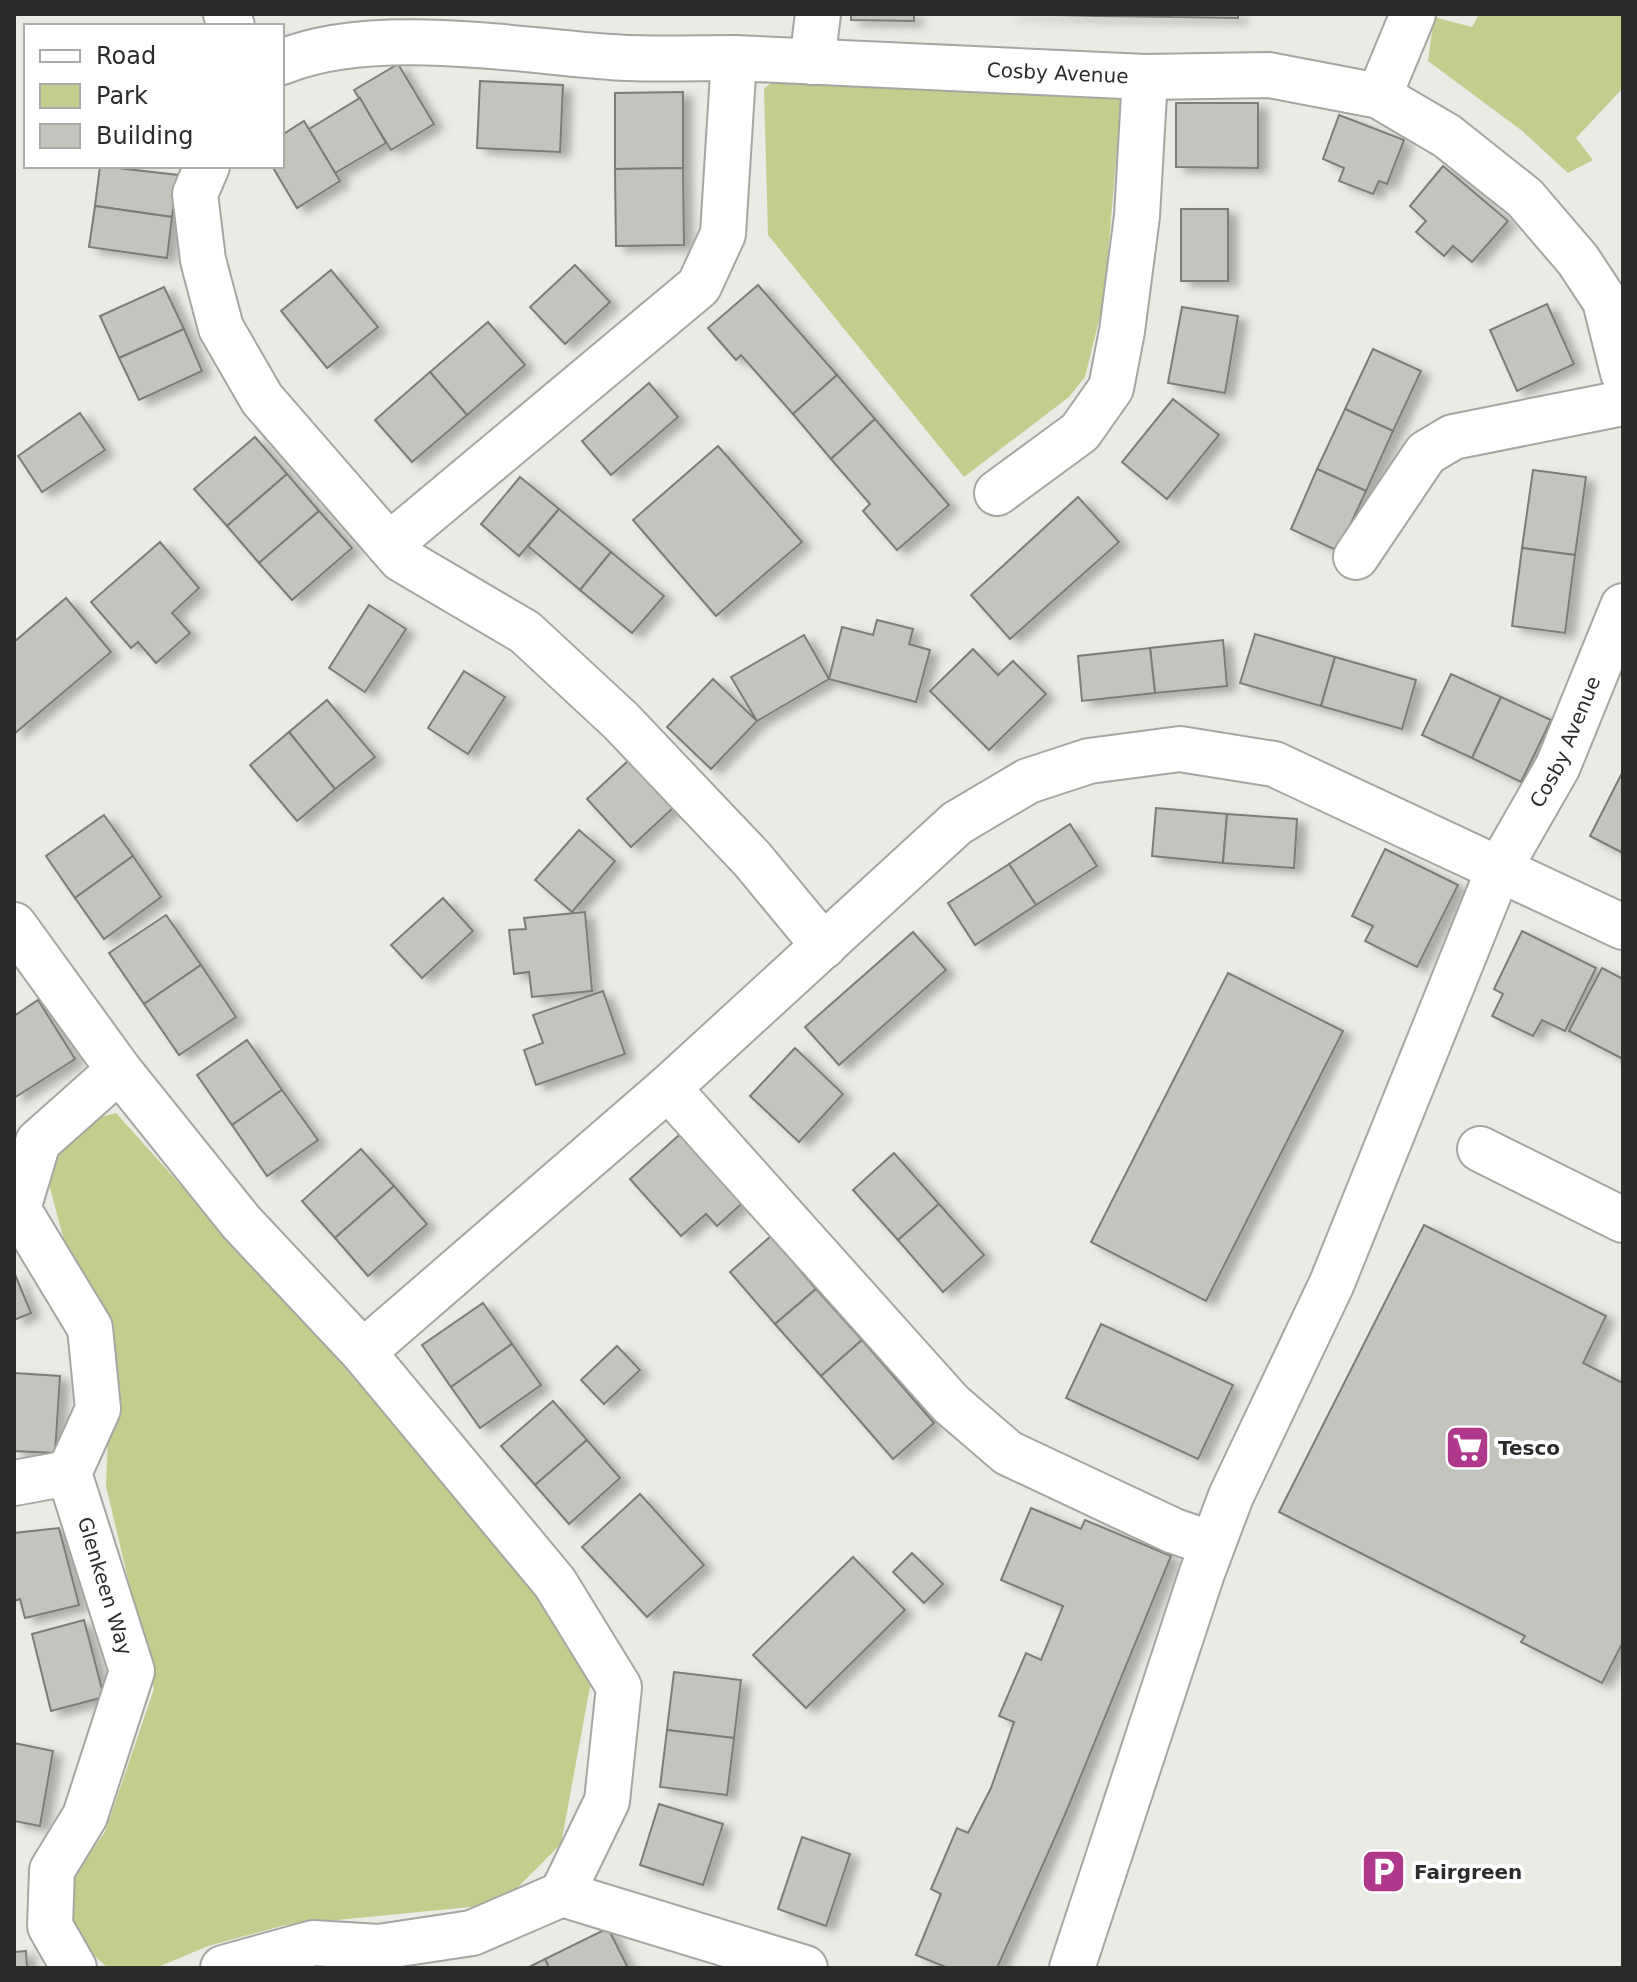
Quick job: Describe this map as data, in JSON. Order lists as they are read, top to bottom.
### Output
{
  "streets": {
    "street": ["Cosby Avenue", "Glenkeen Way"]
  },
  "places": {
    "supermarket": ["Tesco"],
    "parking": ["Fairgreen"]
  },
  "legend": ["Road", "Park", "Building"]
}
